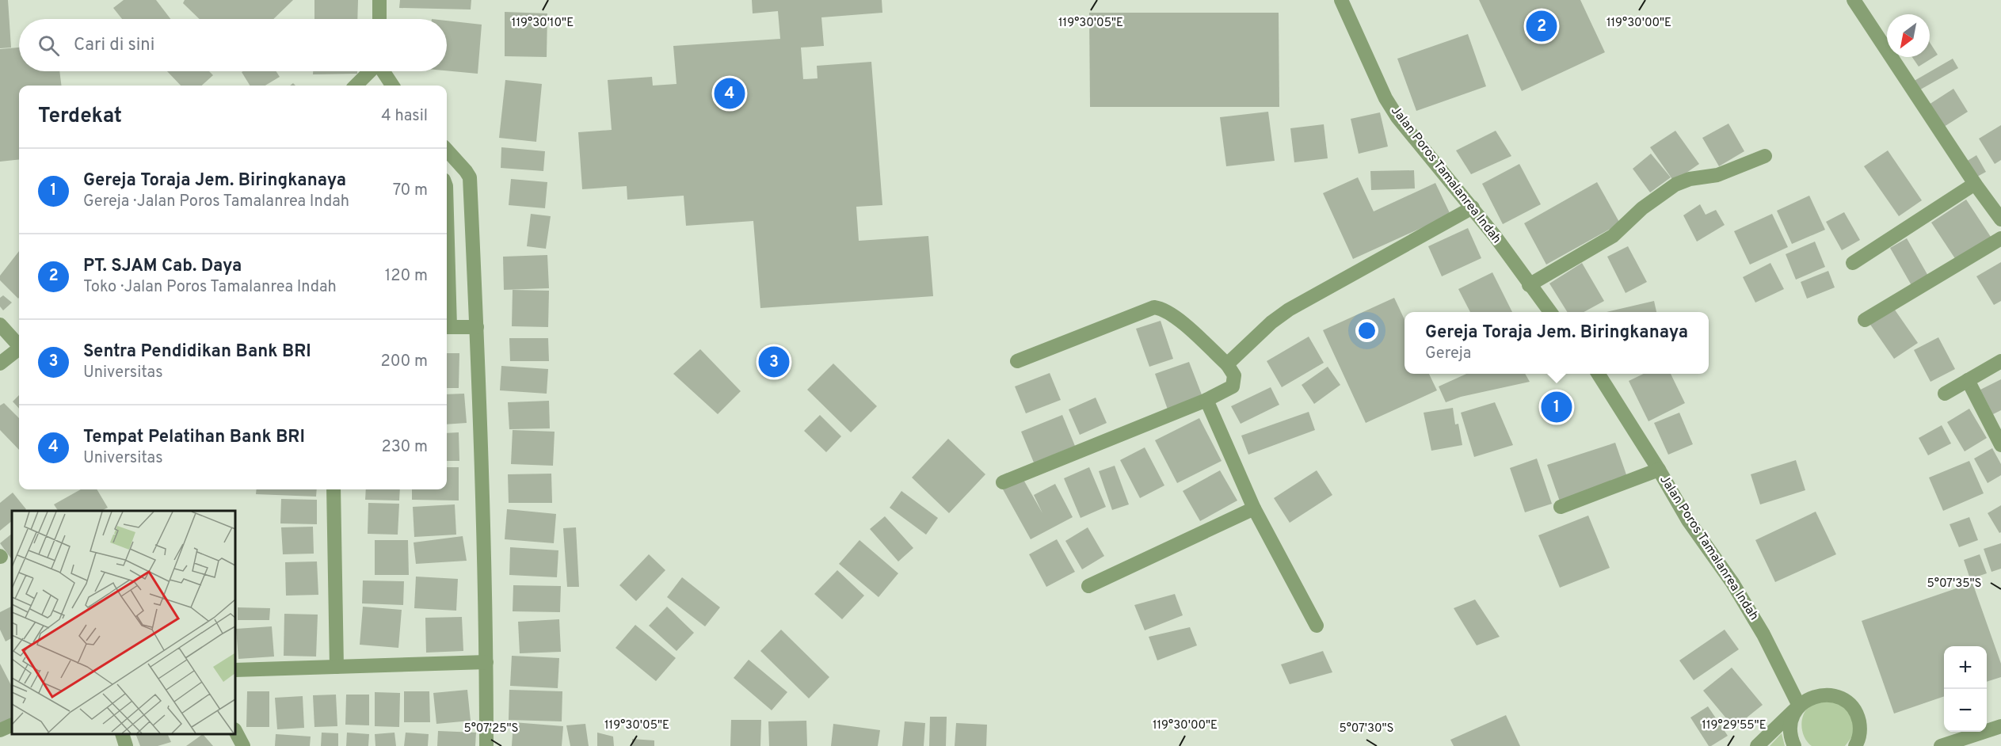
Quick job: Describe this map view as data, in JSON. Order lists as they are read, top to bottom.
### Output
{
  "streets": {
    "street": ["Jalan Poros Tamalanrea Indah"]
  },
  "north": "bottom left",
  "page": {
    "pins": [
      "2",
      "4",
      "3",
      "1"
    ],
    "search": "Cari di sini",
    "heading": ["Terdekat", "4 hasil"],
    "list": [
      {
        "mark": "1",
        "name": "Gereja Toraja Jem. Biringkanaya",
        "note": "Gereja · Jalan Poros Tamalanrea Indah",
        "value": "70 m"
      },
      {
        "mark": "2",
        "name": "PT. SJAM Cab. Daya",
        "note": "Toko · Jalan Poros Tamalanrea Indah",
        "value": "120 m"
      },
      {
        "mark": "3",
        "name": "Sentra Pendidikan Bank BRI",
        "note": "Universitas",
        "value": "200 m"
      },
      {
        "mark": "4",
        "name": "Tempat Pelatihan Bank BRI",
        "note": "Universitas",
        "value": "230 m"
      }
    ],
    "popup": ["Gereja Toraja Jem. Biringkanaya", "Gereja"],
    "map_buttons": ["+", "−"]
  },
  "coordinates": [
    "119°30'10\"E",
    "119°30'05\"E",
    "119°30'00\"E",
    "5°07'35\"S",
    "119°29'55\"E",
    "5°07'25\"S",
    "5°07'30\"S"
  ]
}
